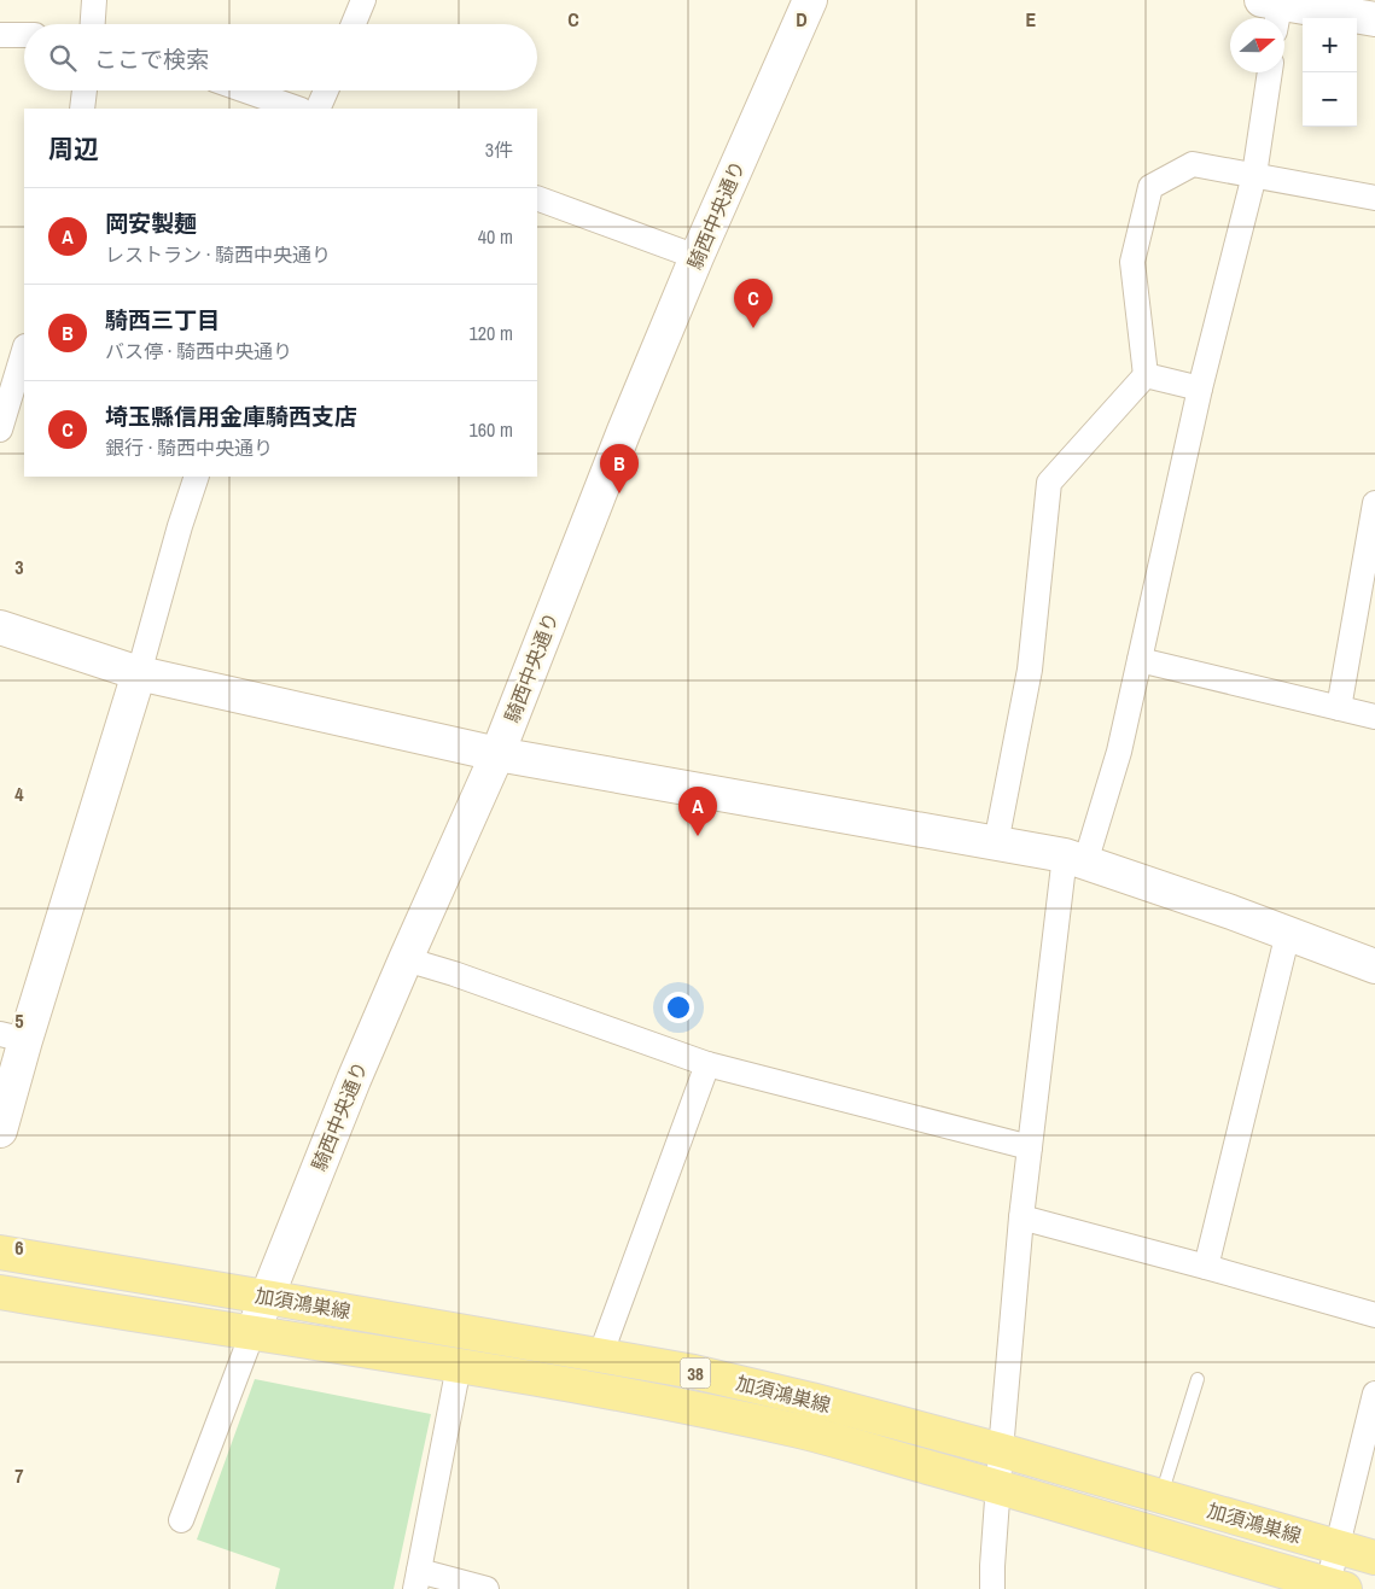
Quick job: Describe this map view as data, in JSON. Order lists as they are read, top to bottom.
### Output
{
  "streets": {
    "main road": ["加須鴻巣線", "38"],
    "street": ["騎西中央通り"]
  },
  "crossings": [
    ["騎西中央通り", "加須鴻巣線"]
  ],
  "north": "right",
  "page": {
    "map_buttons": ["+", "−"],
    "search": "ここで検索",
    "heading": ["周辺", "3件"],
    "list": [
      {
        "mark": "A",
        "name": "岡安製麺",
        "note": "レストラン · 騎西中央通り",
        "value": "40 m"
      },
      {
        "mark": "B",
        "name": "騎西三丁目",
        "note": "バス停 · 騎西中央通り",
        "value": "120 m"
      },
      {
        "mark": "C",
        "name": "埼玉縣信用金庫騎西支店",
        "note": "銀行 · 騎西中央通り",
        "value": "160 m"
      }
    ],
    "pins": ["C", "B", "A"]
  },
  "grid": {
    "columns": ["C", "D", "E"],
    "rows": [
      "3",
      "4",
      "5",
      "6",
      "7"
    ]
  }
}
